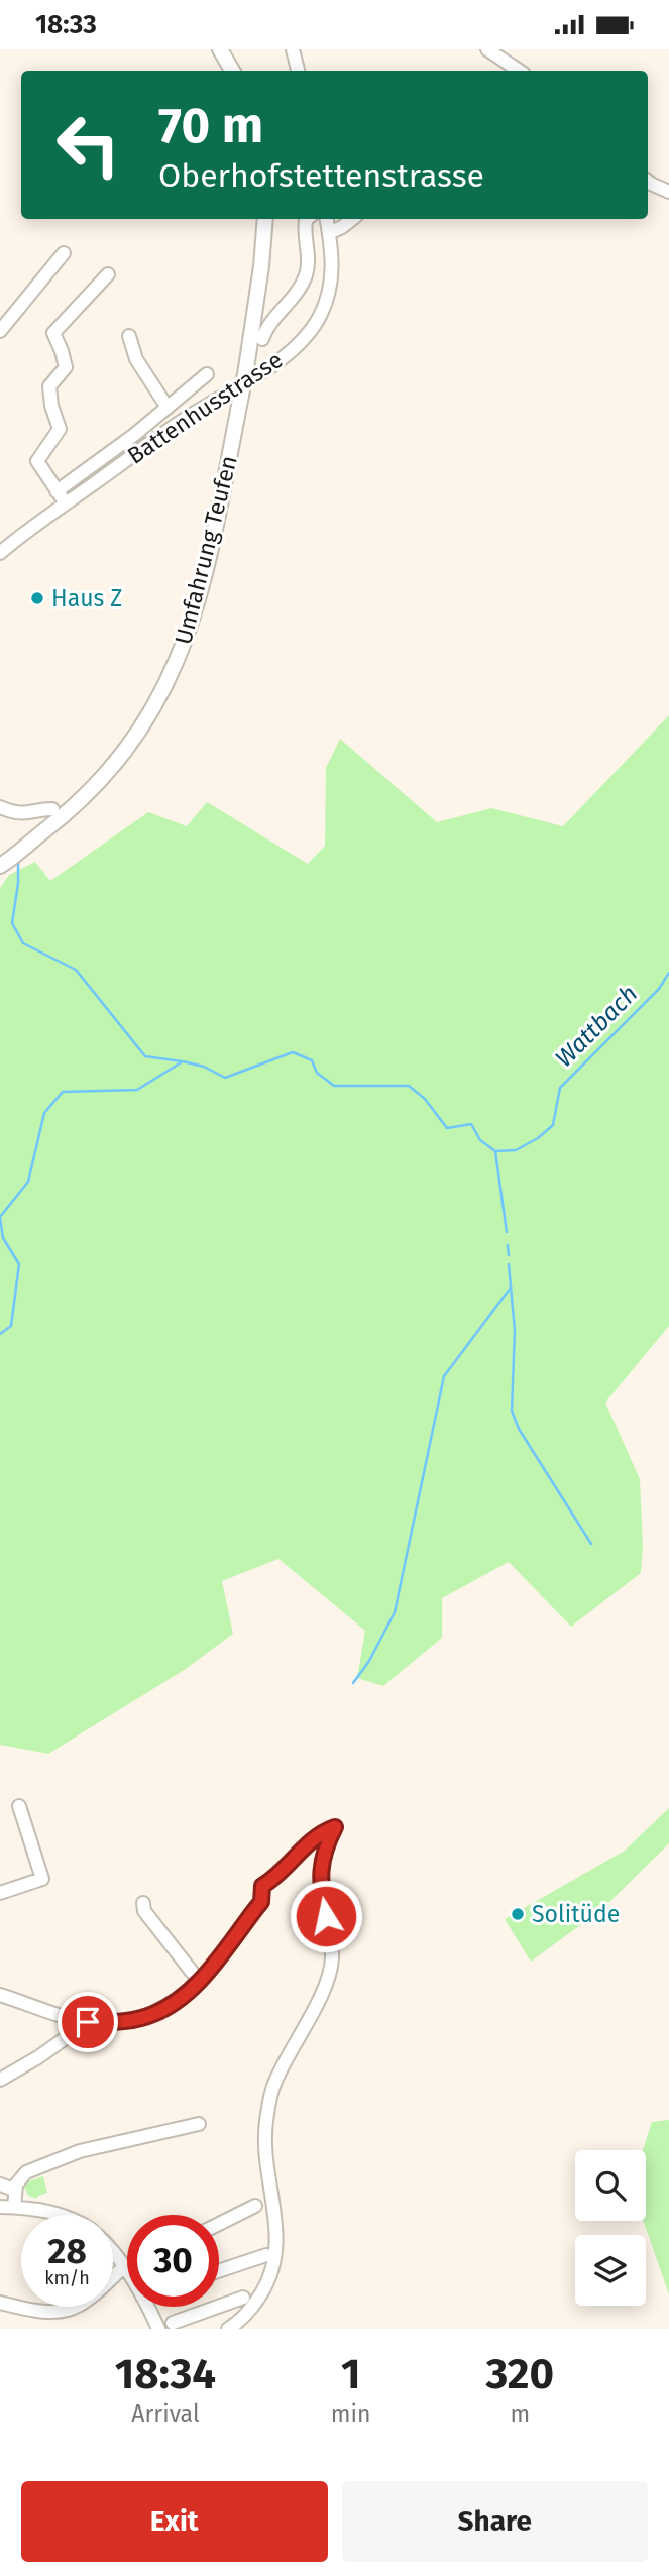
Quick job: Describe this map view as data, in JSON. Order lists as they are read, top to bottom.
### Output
{
  "streets": {
    "main road": ["Umfahrung Teufen"],
    "street": ["Battenhusstrasse"]
  },
  "water": ["Wattbach"],
  "places": ["Haus Z", "Solitüde"],
  "page": {
    "status": "18:33",
    "turn": ["70 m", "Oberhofstettenstrasse"],
    "speed": "28 km/h",
    "limit": "30",
    "eta": [
      "18:34",
      "Arrival",
      "1",
      "min",
      "320",
      "m"
    ],
    "buttons": ["Exit", "Share"]
  }
}
